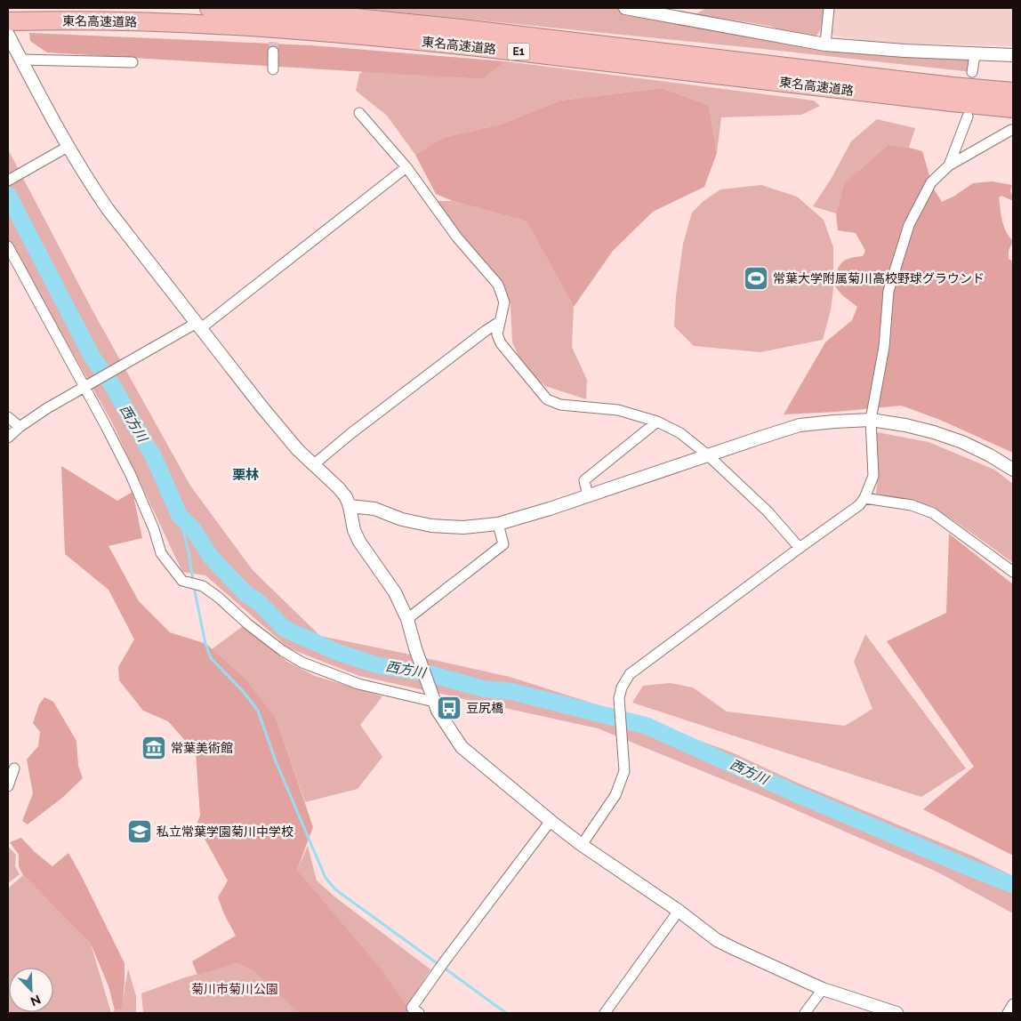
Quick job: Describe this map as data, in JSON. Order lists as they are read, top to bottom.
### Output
{
  "streets": {
    "highway": ["東名高速道路", "E1"]
  },
  "districts": ["栗林"],
  "water": ["西方川"],
  "parks": ["菊川市菊川公園"],
  "places": {
    "sports": ["常葉大学附属菊川高校野球グラウンド"],
    "bus stop": ["豆尻橋"],
    "museum": ["常葉美術館"],
    "school or university": ["私立常葉学園菊川中学校"]
  },
  "north": "bottom right"
}
